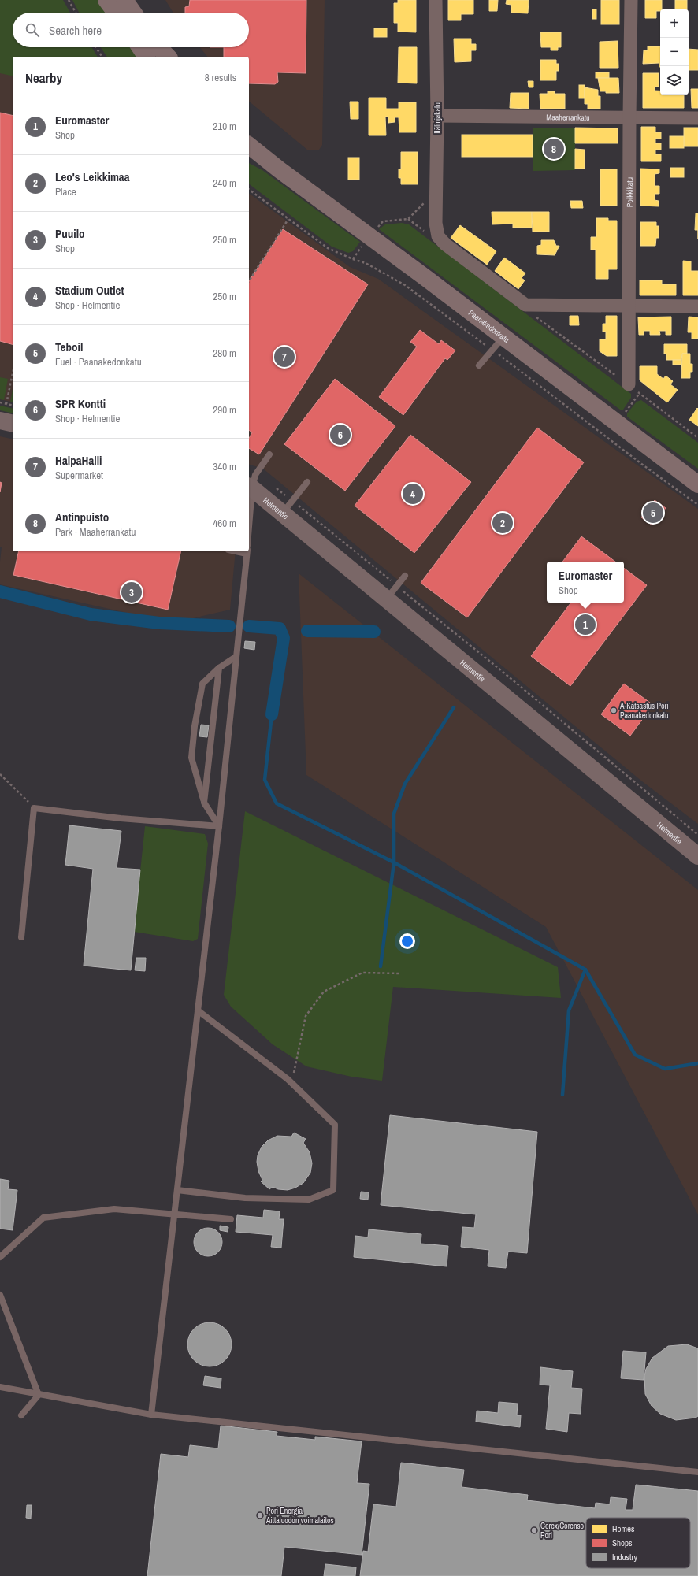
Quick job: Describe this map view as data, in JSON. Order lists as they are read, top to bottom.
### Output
{
  "streets": {
    "main road": ["Paanakedonkatu"],
    "street": [
      "Maaherrankatu",
      "Itälinjakatu",
      "Poikkikatu",
      "Helmentie"
    ]
  },
  "crossings": [
    ["Maaherrankatu", "Itälinjakatu"],
    ["Maaherrankatu", "Poikkikatu"]
  ],
  "places": ["A-Katsastus Pori Paanakedonkatu", "Pori Energia Aittaluodon voimalaitos", "Corex/Corenso Pori"],
  "legend": ["Homes", "Shops", "Industry"],
  "page": {
    "map_buttons": ["+", "−"],
    "search": "Search here",
    "heading": ["Nearby", "8 results"],
    "list": [
      {
        "mark": "1",
        "name": "Euromaster",
        "note": "Shop",
        "value": "210 m"
      },
      {
        "mark": "2",
        "name": "Leo's Leikkimaa",
        "note": "Place",
        "value": "240 m"
      },
      {
        "mark": "3",
        "name": "Puuilo",
        "note": "Shop",
        "value": "250 m"
      },
      {
        "mark": "4",
        "name": "Stadium Outlet",
        "note": "Shop · Helmentie",
        "value": "250 m"
      },
      {
        "mark": "5",
        "name": "Teboil",
        "note": "Fuel · Paanakedonkatu",
        "value": "280 m"
      },
      {
        "mark": "6",
        "name": "SPR Kontti",
        "note": "Shop · Helmentie",
        "value": "290 m"
      },
      {
        "mark": "7",
        "name": "HalpaHalli",
        "note": "Supermarket",
        "value": "340 m"
      },
      {
        "mark": "8",
        "name": "Antinpuisto",
        "note": "Park · Maaherrankatu",
        "value": "460 m"
      }
    ],
    "pins": [
      "8",
      "7",
      "6",
      "4",
      "5",
      "2",
      "3",
      "1"
    ],
    "popup": ["Euromaster", "Shop"]
  }
}
